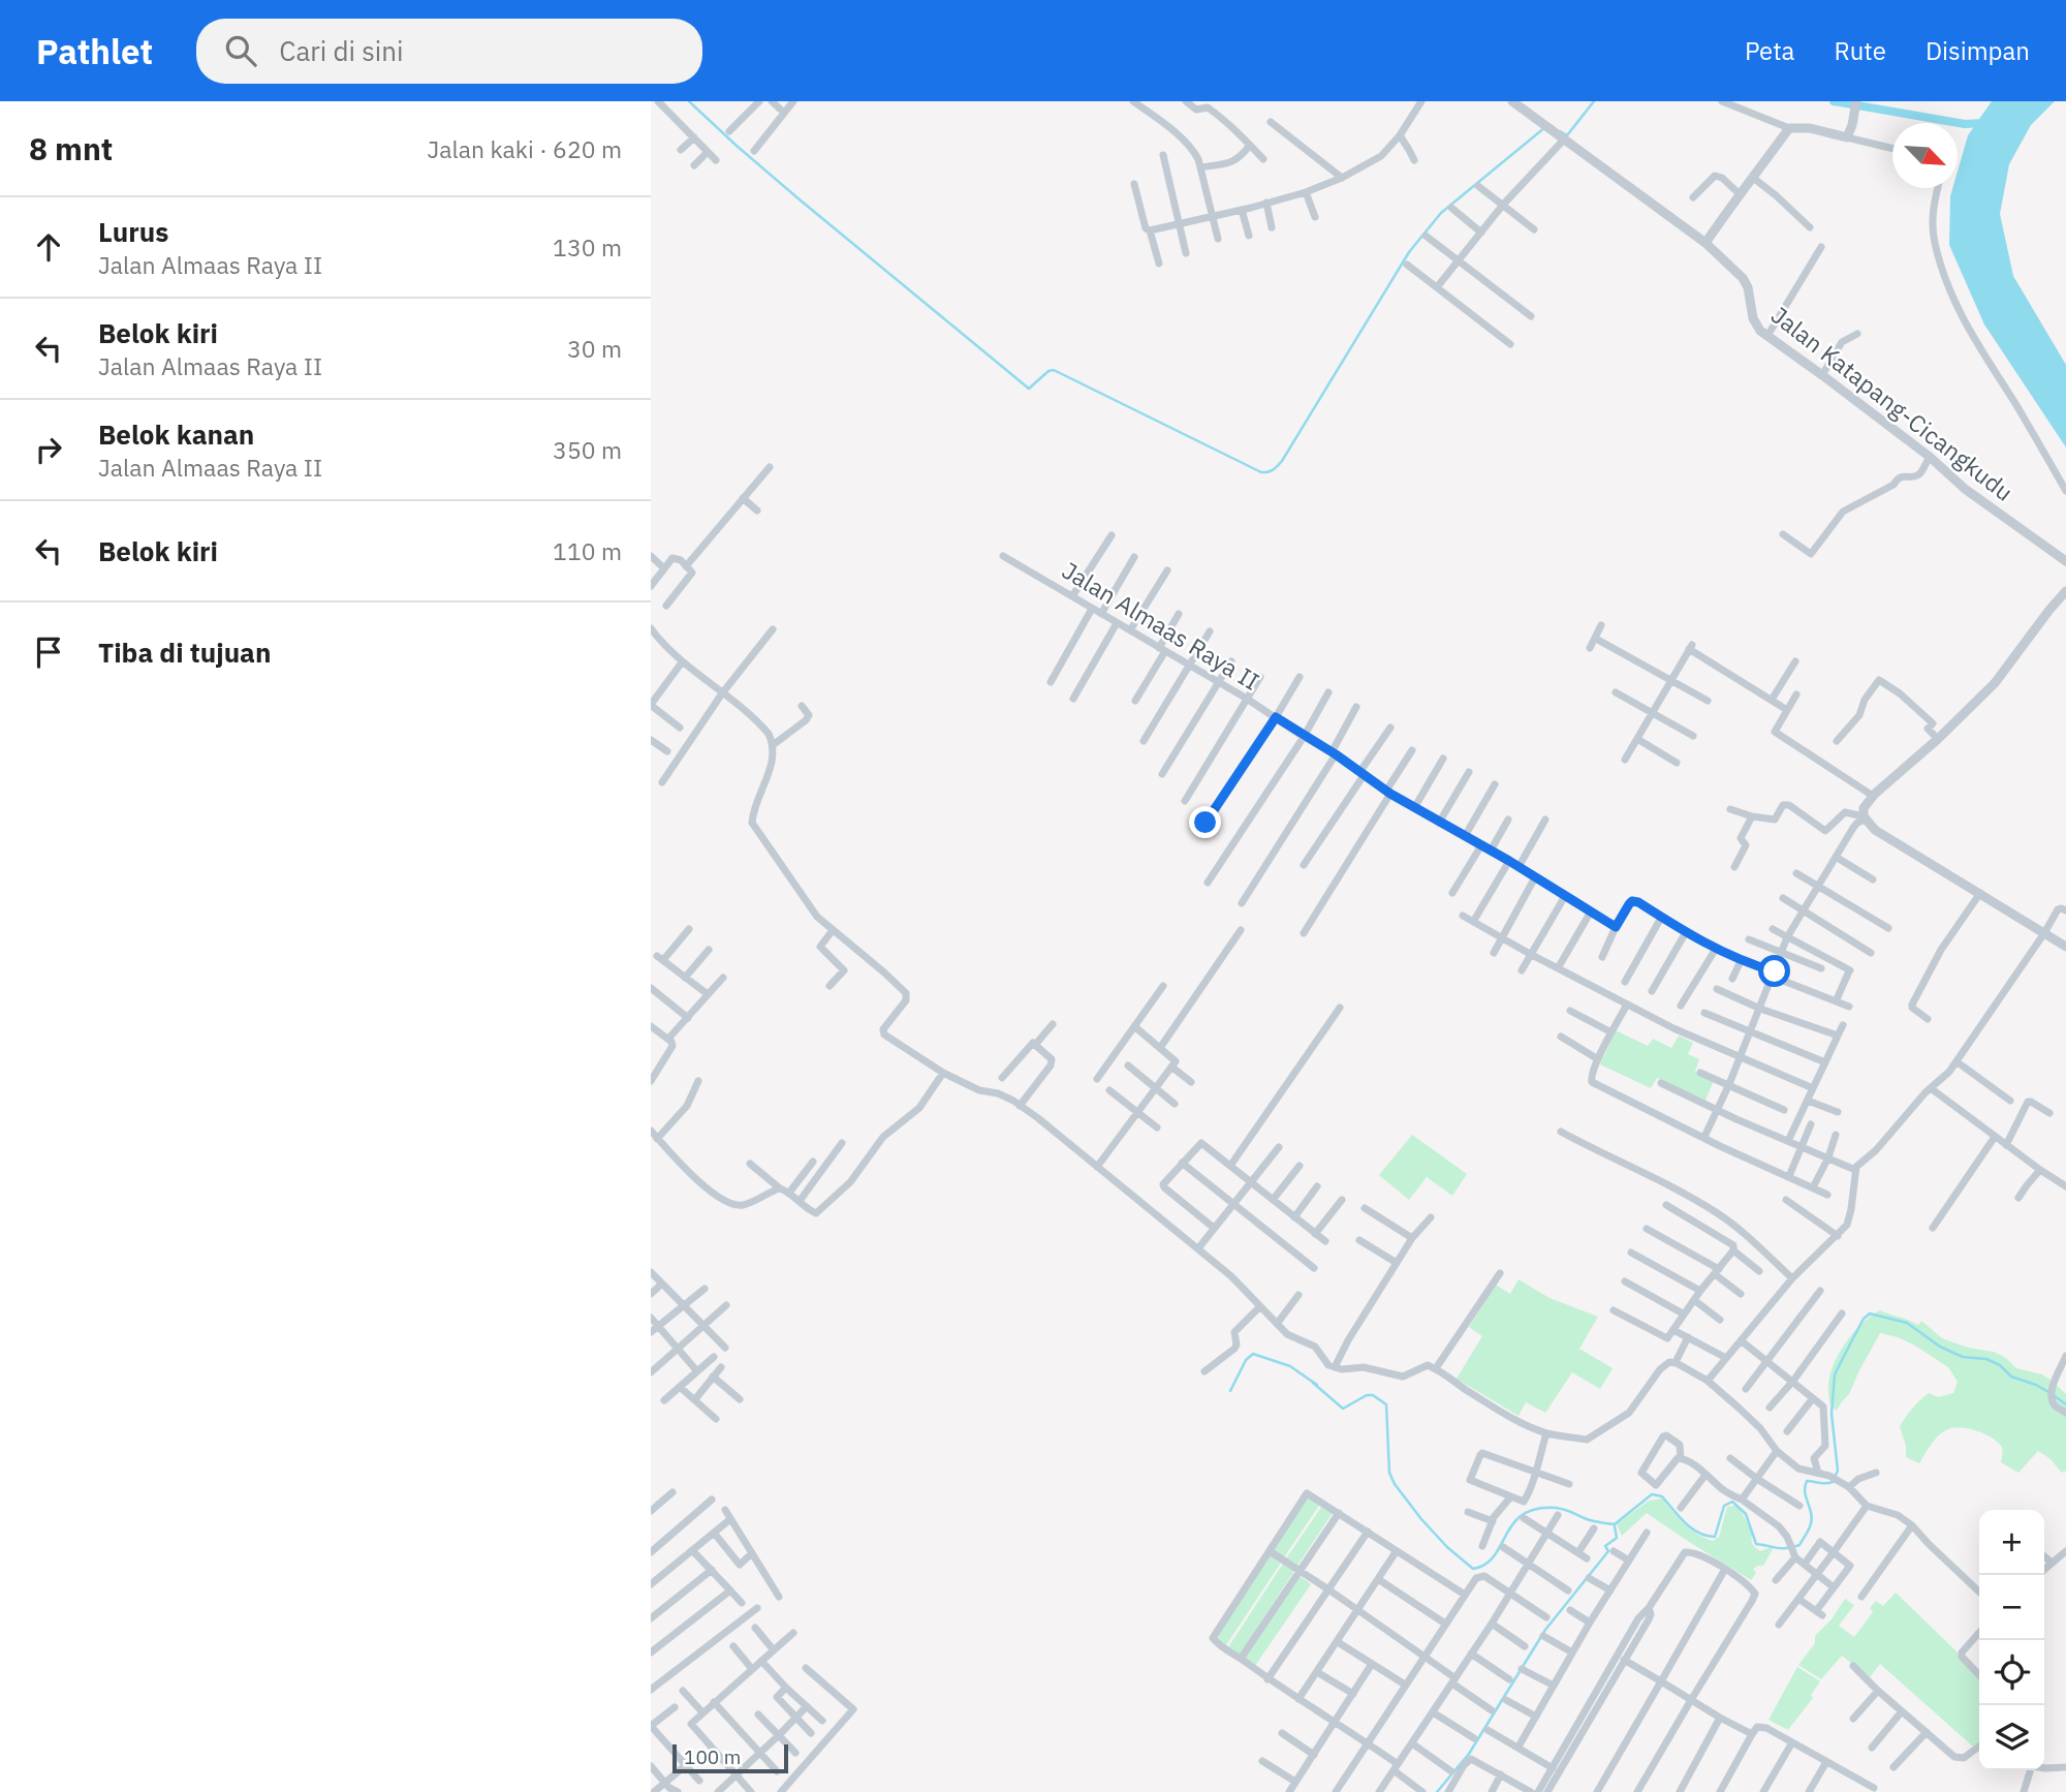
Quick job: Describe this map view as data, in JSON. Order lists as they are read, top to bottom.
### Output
{
  "streets": {
    "street": ["Jalan Katapang-Cicangkudu", "Jalan Almaas Raya II"]
  },
  "scale_bar": "100 m",
  "north": "bottom right",
  "page": {
    "header": "Pathlet",
    "search": "Cari di sini",
    "nav": ["Peta", "Rute", "Disimpan"],
    "heading": ["8 mnt", "Jalan kaki · 620 m"],
    "list": [
      ["Lurus", "Jalan Almaas Raya II", "130 m"],
      ["Belok kiri", "Jalan Almaas Raya II", "30 m"],
      ["Belok kanan", "Jalan Almaas Raya II", "350 m"],
      ["Belok kiri", "110 m"],
      "Tiba di tujuan"
    ],
    "map_buttons": ["+", "−"],
    "scale": "100 m"
  }
}
